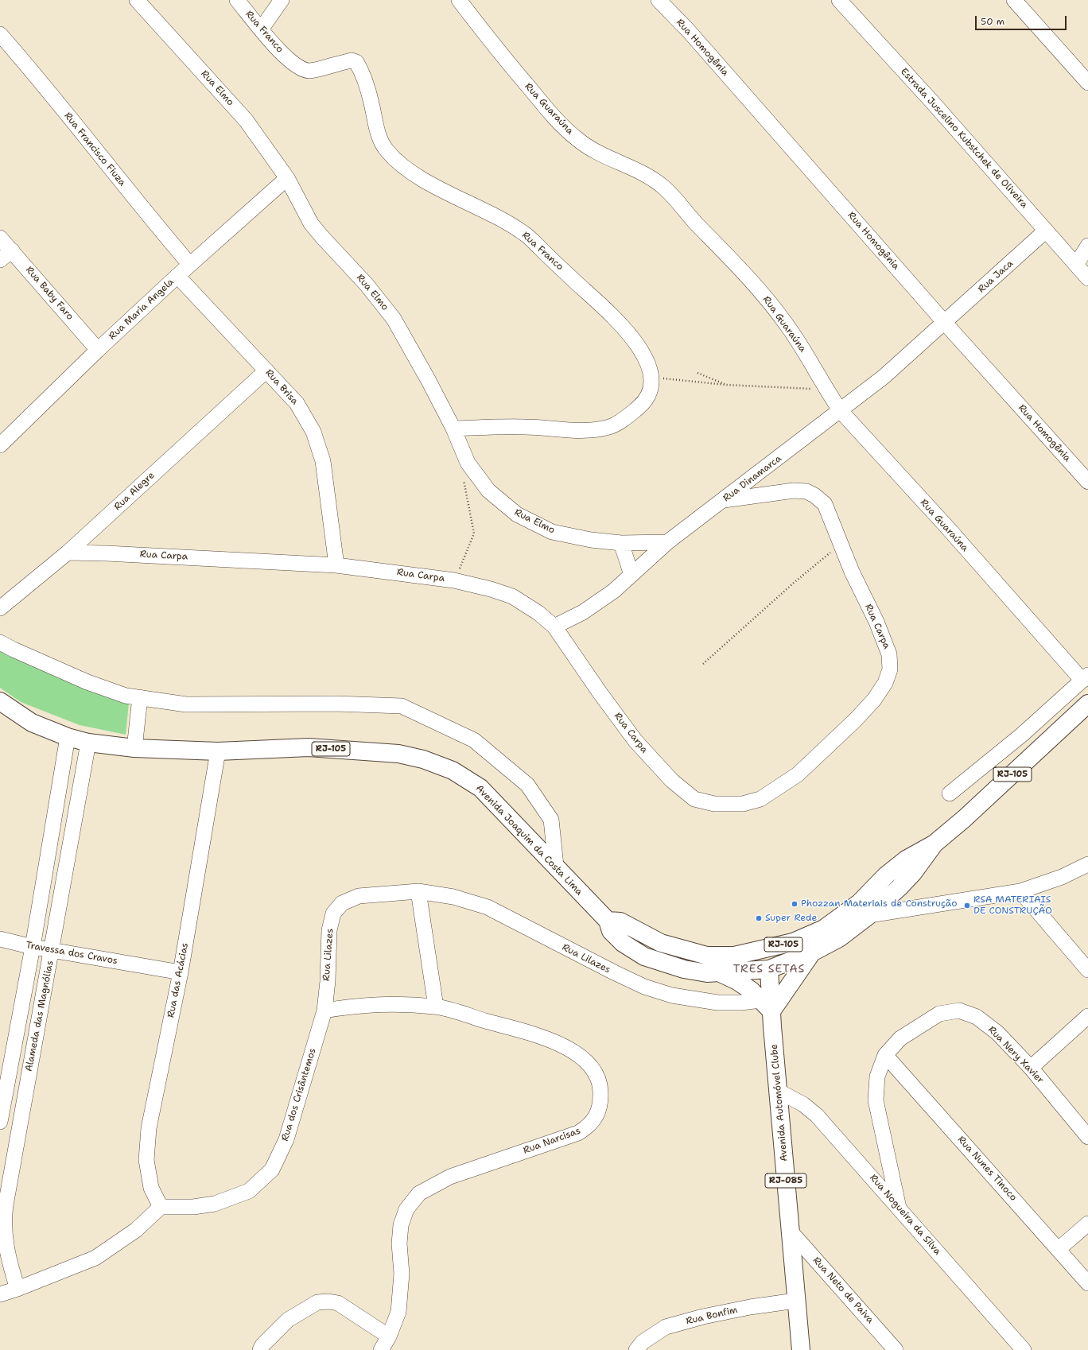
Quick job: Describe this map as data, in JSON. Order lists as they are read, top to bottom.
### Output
{
  "streets": {
    "main road": [
      "RJ-105",
      "Avenida Joaquim da Costa Lima",
      "Avenida Automóvel Clube",
      "RJ-085"
    ],
    "street": [
      "Rua Franco",
      "Rua Homogênia",
      "Rua Elmo",
      "Rua Guaraúna",
      "Estrada Juscelino Kubstchek de Oliveira",
      "Rua Francisco Fiuza",
      "Rua Jaca",
      "Rua Baby Faro",
      "Rua Maria Angela",
      "Rua Brisa",
      "Rua Dinamarca",
      "Rua Alegre",
      "Rua Carpa",
      "Travessa dos Cravos",
      "Rua Lilazes",
      "Rua das Acácias",
      "Alameda das Magnólias",
      "Rua Nery Xavier",
      "Rua dos Crisântemos",
      "Rua Narcisas",
      "Rua Nunes Tinoco",
      "Rua Nogueira da Silva",
      "Rua Neto de Paiva",
      "Rua Bonfim"
    ]
  },
  "crossings": [
    ["Rua Homogênia", "Rua Jaca"],
    ["Rua Homogênia", "Rua Dinamarca"],
    ["Rua Elmo", "Rua Maria Angela"],
    ["Rua Elmo", "Rua Dinamarca"],
    ["Rua Guaraúna", "Rua Dinamarca"],
    ["Estrada Juscelino Kubstchek de Oliveira", "Rua Jaca"],
    ["Rua Francisco Fiuza", "Rua Maria Angela"],
    ["Rua Jaca", "Rua Dinamarca"],
    ["Rua Baby Faro", "Rua Maria Angela"],
    ["Rua Maria Angela", "Rua Brisa"],
    ["Rua Brisa", "Rua Alegre"],
    ["Rua Brisa", "Rua Carpa"],
    ["Rua Dinamarca", "Rua Carpa"],
    ["Rua Alegre", "Rua Carpa"],
    ["Avenida Joaquim da Costa Lima", "Rua das Acácias"],
    ["Avenida Joaquim da Costa Lima", "Alameda das Magnólias"],
    ["Avenida Joaquim da Costa Lima", "Avenida Automóvel Clube"],
    ["Travessa dos Cravos", "Rua das Acácias"],
    ["Travessa dos Cravos", "Alameda das Magnólias"],
    ["Rua Lilazes", "Rua dos Crisântemos"],
    ["Rua Lilazes", "Avenida Automóvel Clube"],
    ["Rua Lilazes", "Rua Narcisas"],
    ["Rua das Acácias", "Rua dos Crisântemos"],
    ["Rua Nery Xavier", "Rua Nunes Tinoco"],
    ["Rua Nery Xavier", "Rua Nogueira da Silva"],
    ["Rua dos Crisântemos", "Rua Narcisas"],
    ["Avenida Automóvel Clube", "Rua Nogueira da Silva"],
    ["Avenida Automóvel Clube", "Rua Neto de Paiva"],
    ["Avenida Automóvel Clube", "Rua Bonfim"]
  ],
  "districts": ["TRES SETAS"],
  "places": ["Phozzan Materiais de Construção", "RSA MATERIAIS DE CONSTRUÇÃO", "Super Rede"],
  "scale_bar": "50 m"
}
